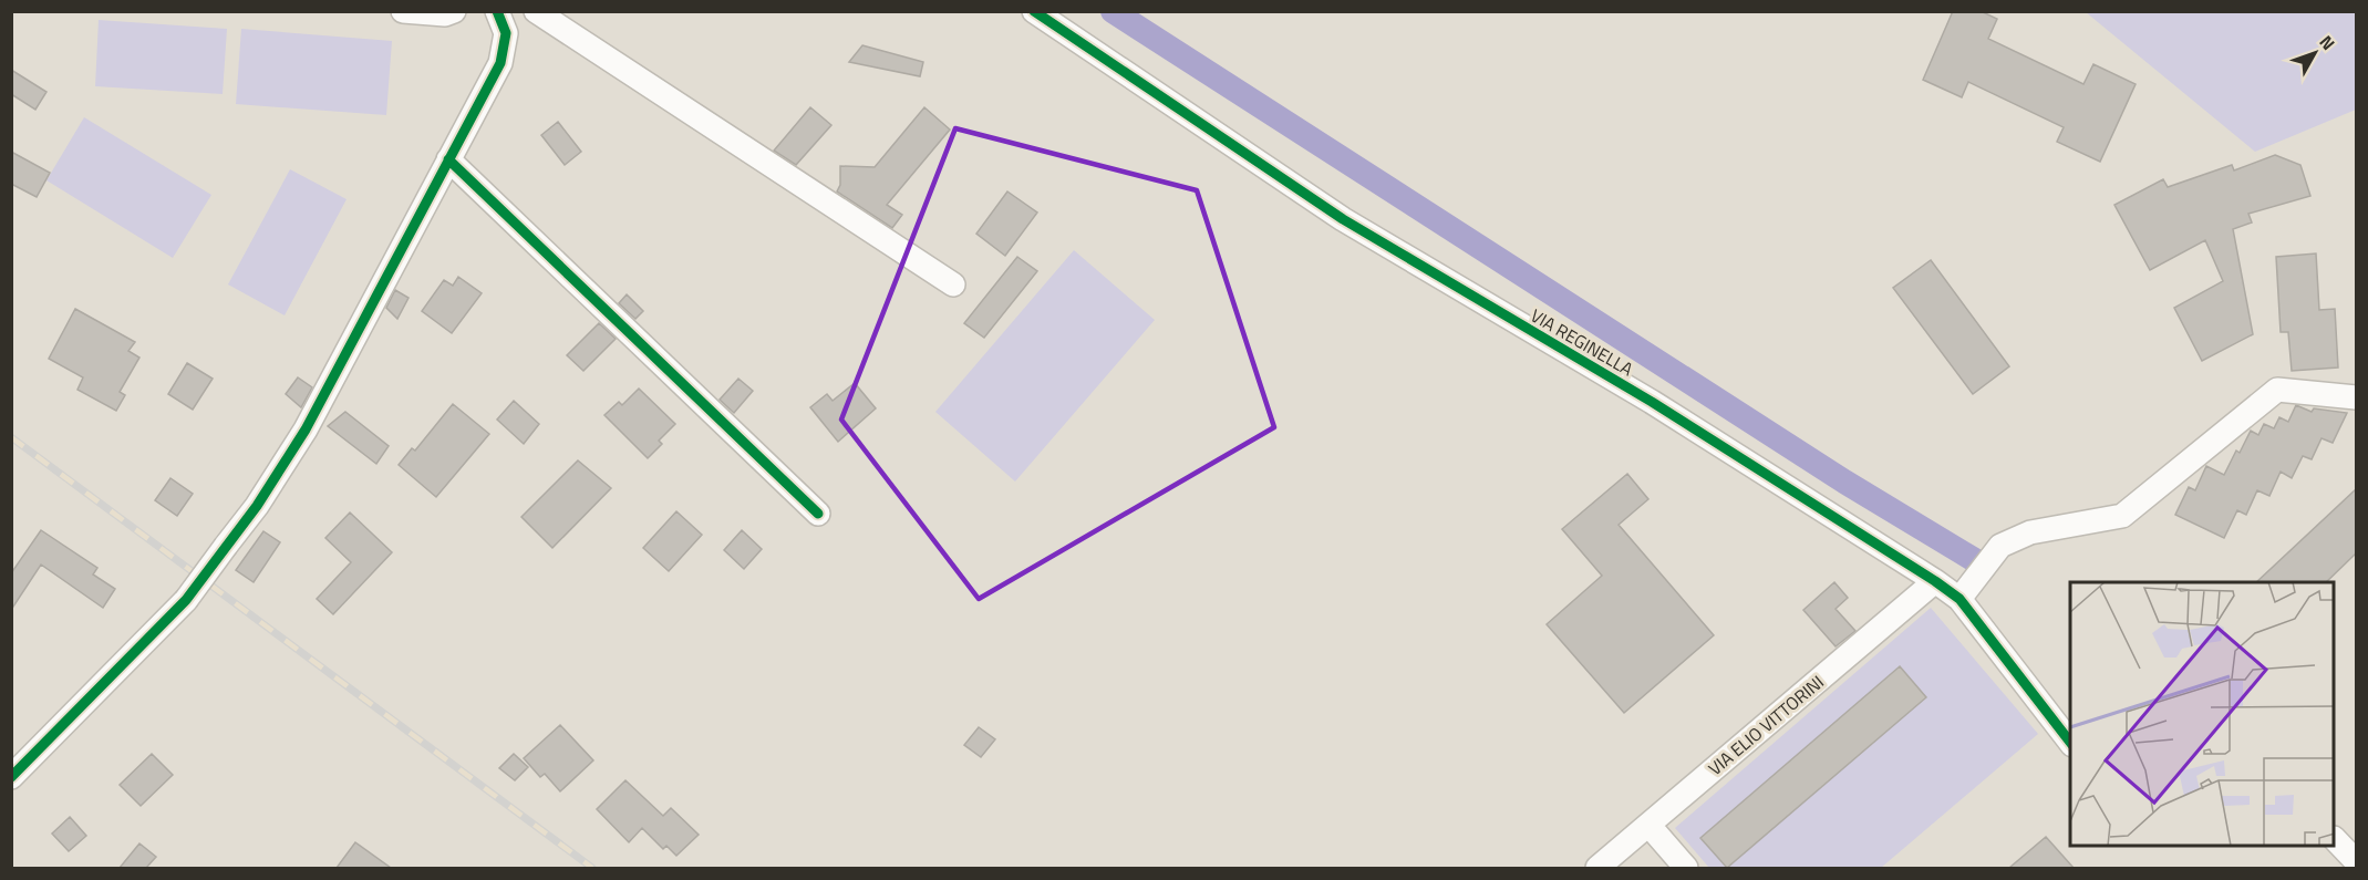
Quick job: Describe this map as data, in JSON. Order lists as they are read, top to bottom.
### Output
{
  "streets": {
    "street": ["VIA REGINELLA", "VIA ELIO VITTORINI"]
  },
  "crossings": [
    ["VIA REGINELLA", "VIA ELIO VITTORINI"]
  ],
  "north": "top right"
}
